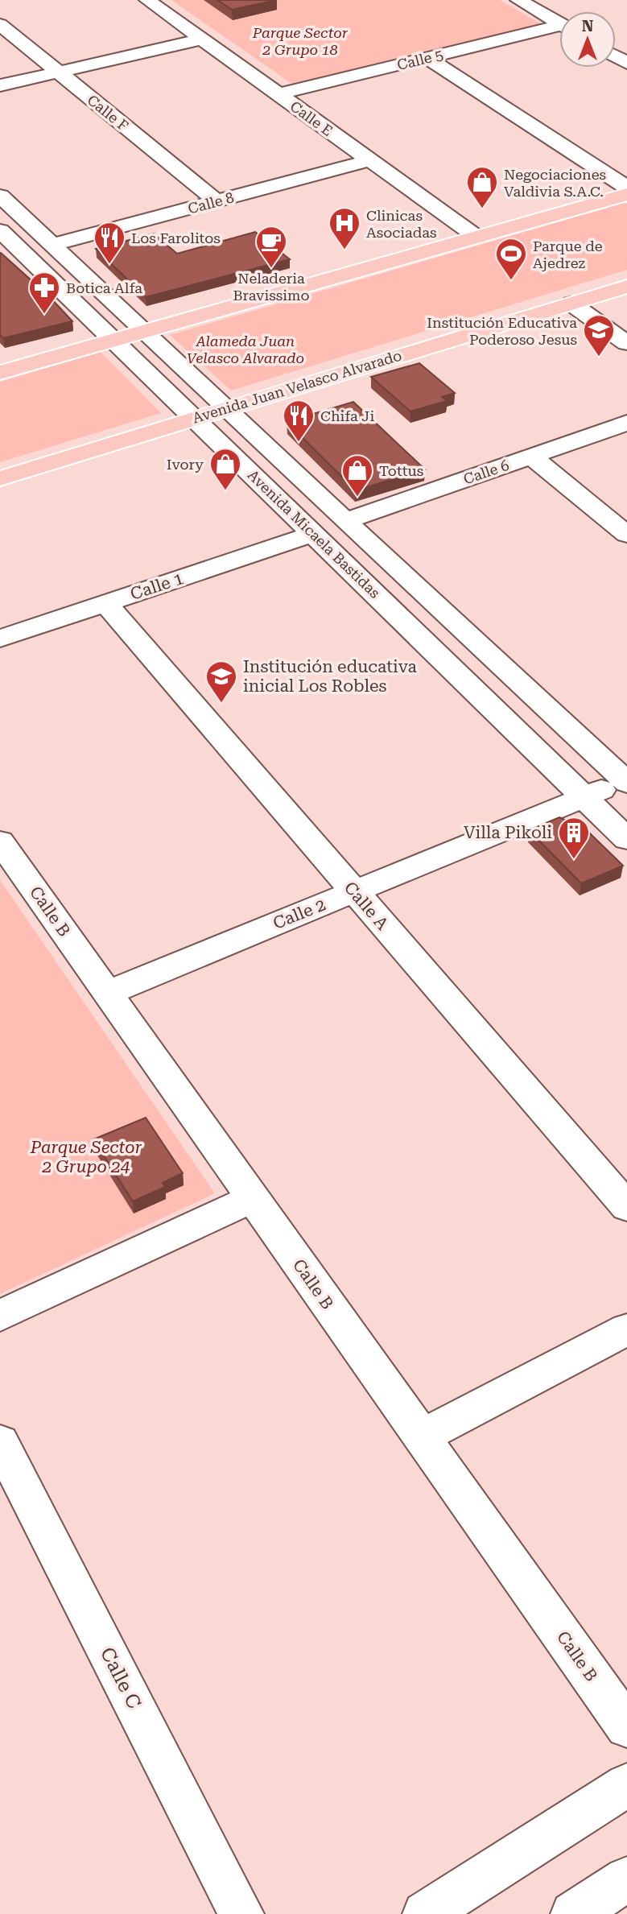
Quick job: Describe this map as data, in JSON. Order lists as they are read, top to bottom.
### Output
{
  "streets": {
    "main road": ["Avenida Juan Velasco Alvarado"],
    "street": [
      "Calle 5",
      "Calle F",
      "Calle E",
      "Calle 8",
      "Calle 6",
      "Avenida Micaela Bastidas",
      "Calle 1",
      "Calle A",
      "Calle B",
      "Calle 2",
      "Calle C"
    ]
  },
  "crossings": [
    ["Calle 5", "Calle E"],
    ["Calle F", "Calle 8"],
    ["Calle E", "Calle 8"],
    ["Calle 8", "Avenida Micaela Bastidas"],
    ["Avenida Juan Velasco Alvarado", "Avenida Micaela Bastidas"],
    ["Calle 6", "Avenida Micaela Bastidas"],
    ["Avenida Micaela Bastidas", "Calle 1"],
    ["Avenida Micaela Bastidas", "Calle 2"],
    ["Calle 1", "Calle A"],
    ["Calle A", "Calle 2"],
    ["Calle B", "Calle 2"]
  ],
  "parks": ["Parque Sector 2 Grupo 18", "Alameda Juan Velasco Alvarado", "Parque Sector 2 Grupo 24"],
  "places": {
    "shop": ["Negociaciones Valdivia S.A.C.", "Ivory", "Tottus"],
    "hospital": ["Clinicas Asociadas"],
    "restaurant": ["Los Farolitos", "Chifa Ji"],
    "cafe": ["Neladeria Bravissimo"],
    "sports": ["Parque de Ajedrez"],
    "pharmacy": ["Botica Alfa"],
    "school or university": ["Institución Educativa Poderoso Jesus", "Institución educativa inicial Los Robles"],
    "building": ["Villa Pikoli"]
  },
  "north": "top"
}
